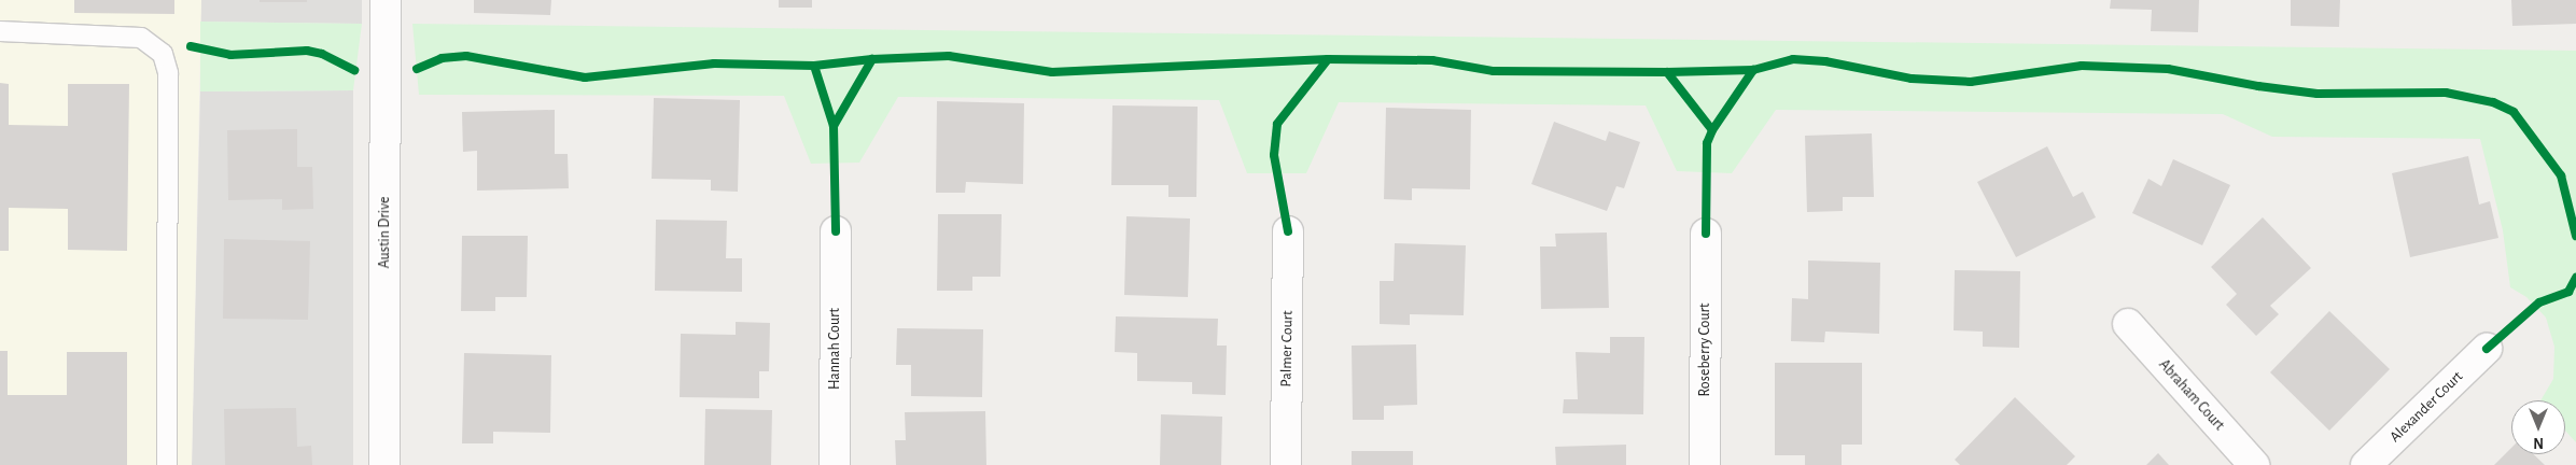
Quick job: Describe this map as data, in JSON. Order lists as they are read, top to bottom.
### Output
{
  "streets": {
    "street": [
      "Austin Drive",
      "Hannah Court",
      "Palmer Court",
      "Roseberry Court",
      "Abraham Court",
      "Alexander Court"
    ]
  },
  "north": "bottom"
}
